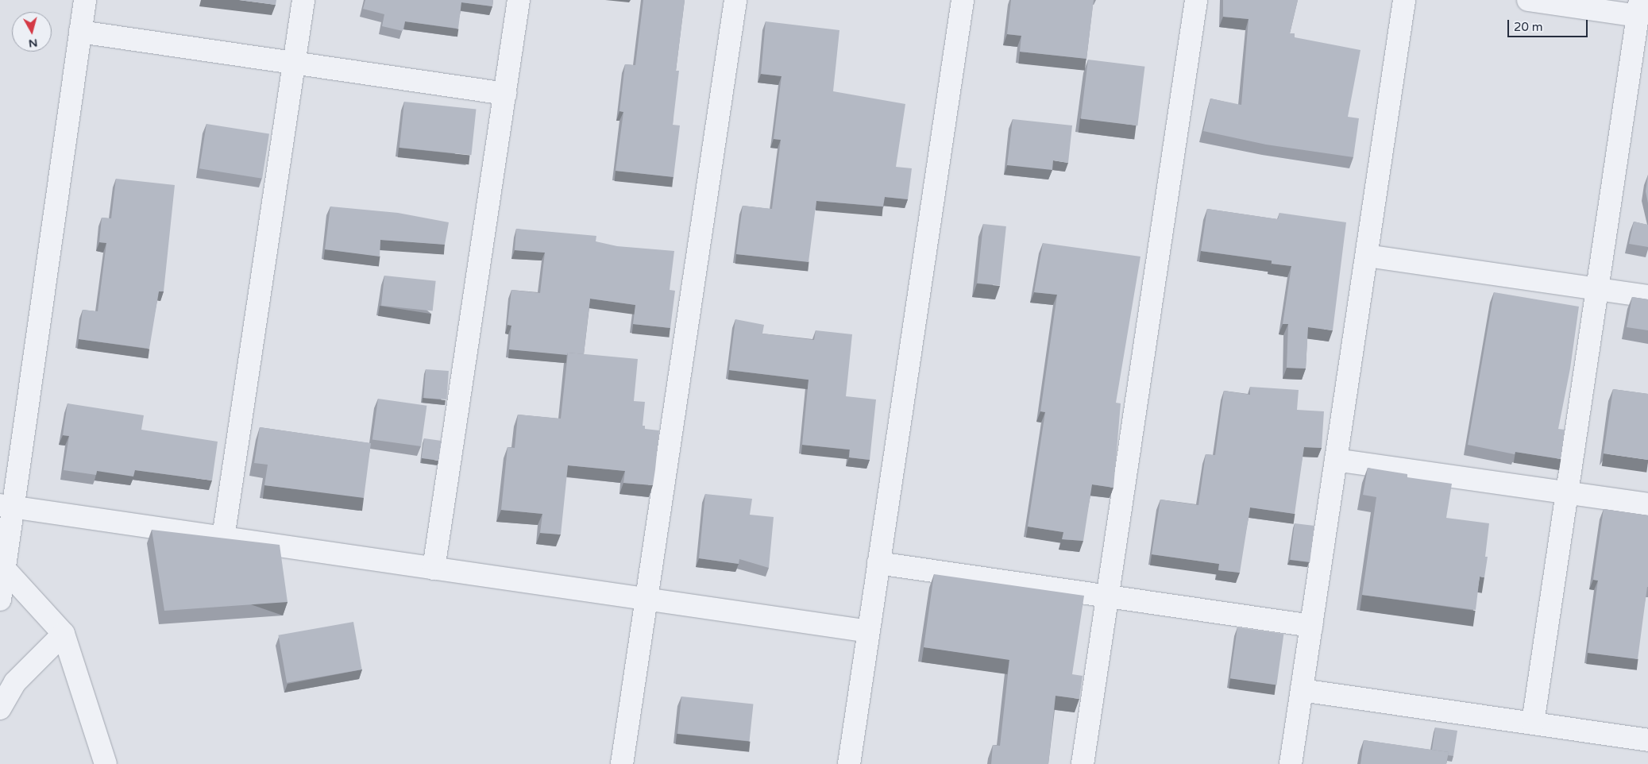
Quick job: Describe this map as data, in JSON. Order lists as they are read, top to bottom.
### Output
{
  "scale_bar": "20 m",
  "north": "bottom"
}
